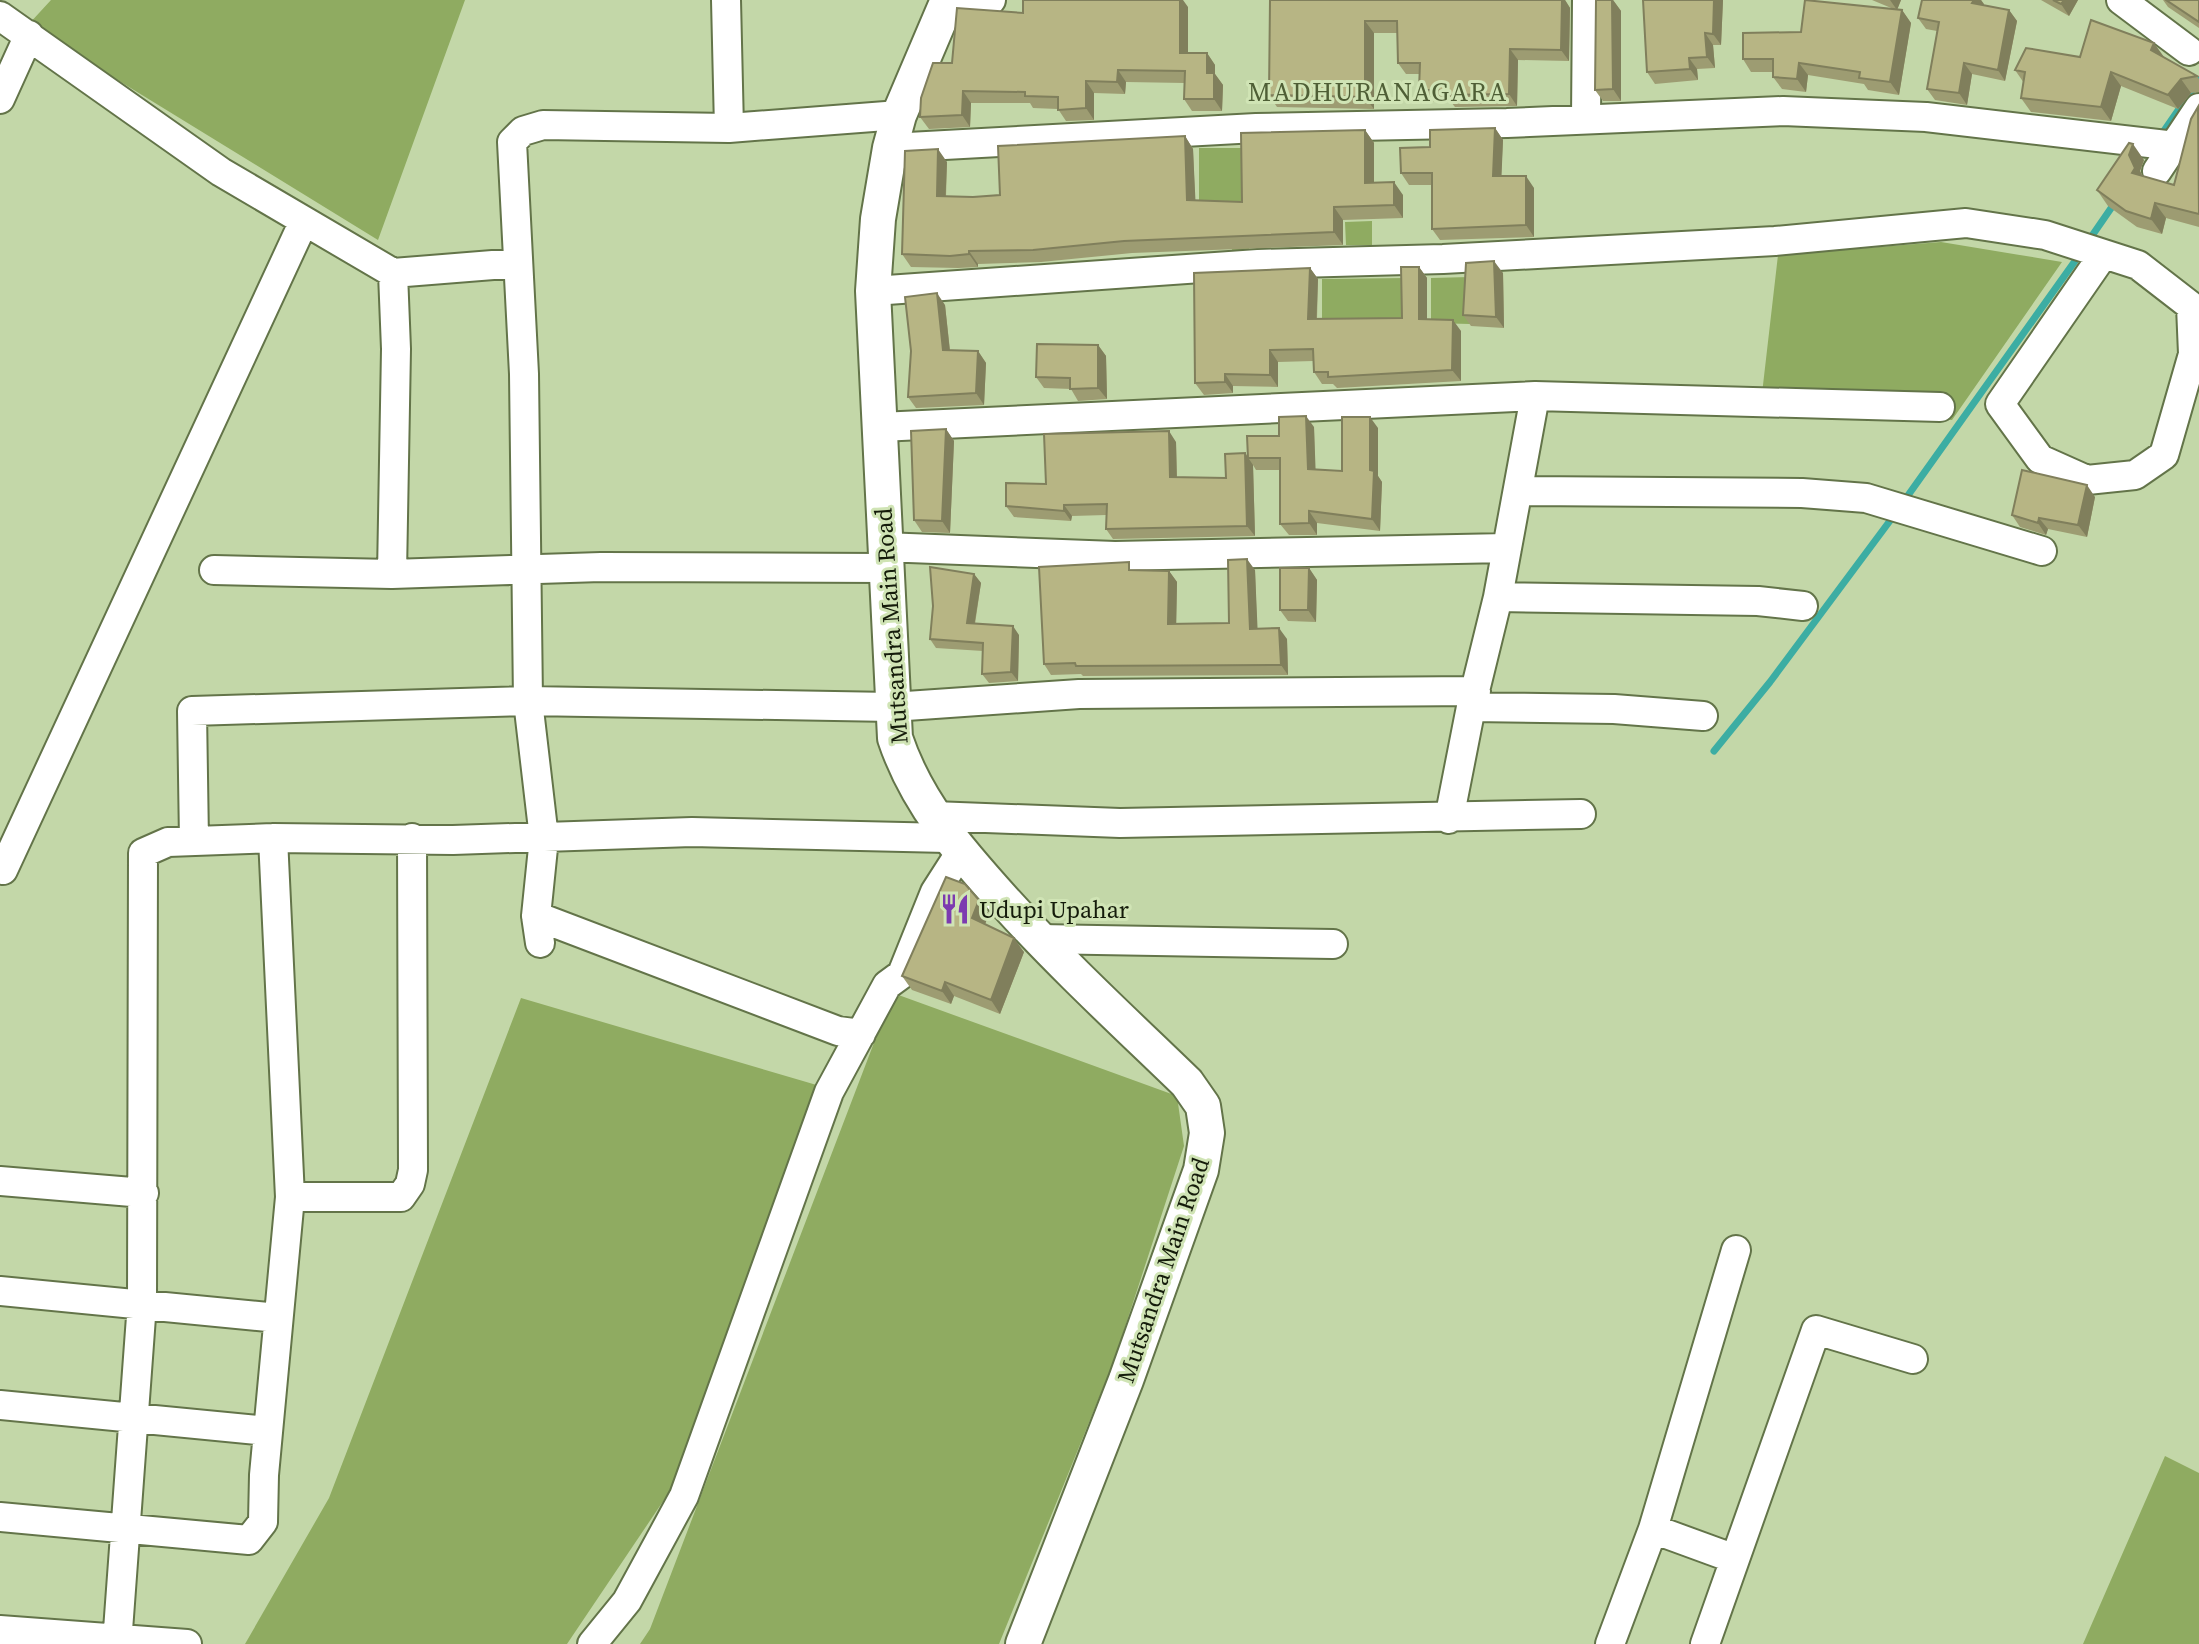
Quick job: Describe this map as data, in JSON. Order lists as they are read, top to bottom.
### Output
{
  "streets": {
    "street": ["Mutsandra Main Road"]
  },
  "districts": ["MADHURANAGARA"],
  "places": {
    "restaurant": ["Udupi Upahar"]
  }
}
